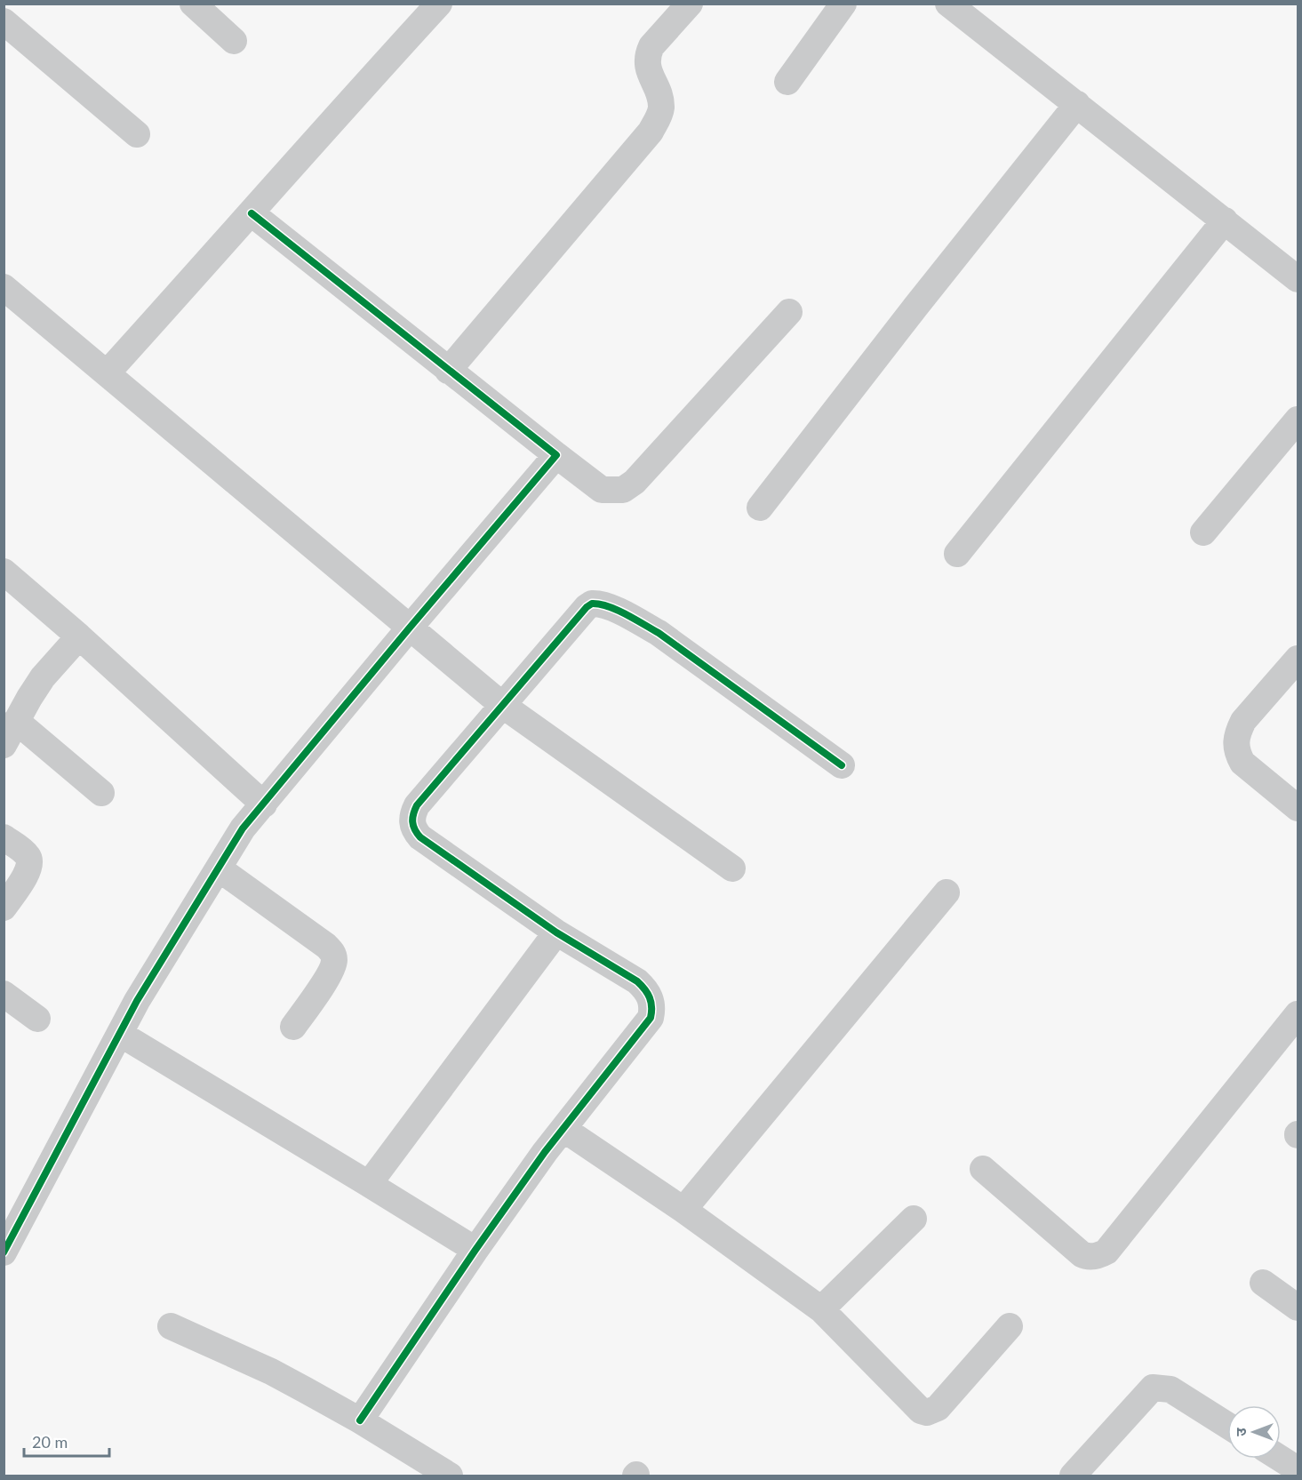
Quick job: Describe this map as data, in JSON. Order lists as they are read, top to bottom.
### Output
{
  "scale_bar": "20 m",
  "north": "left"
}
